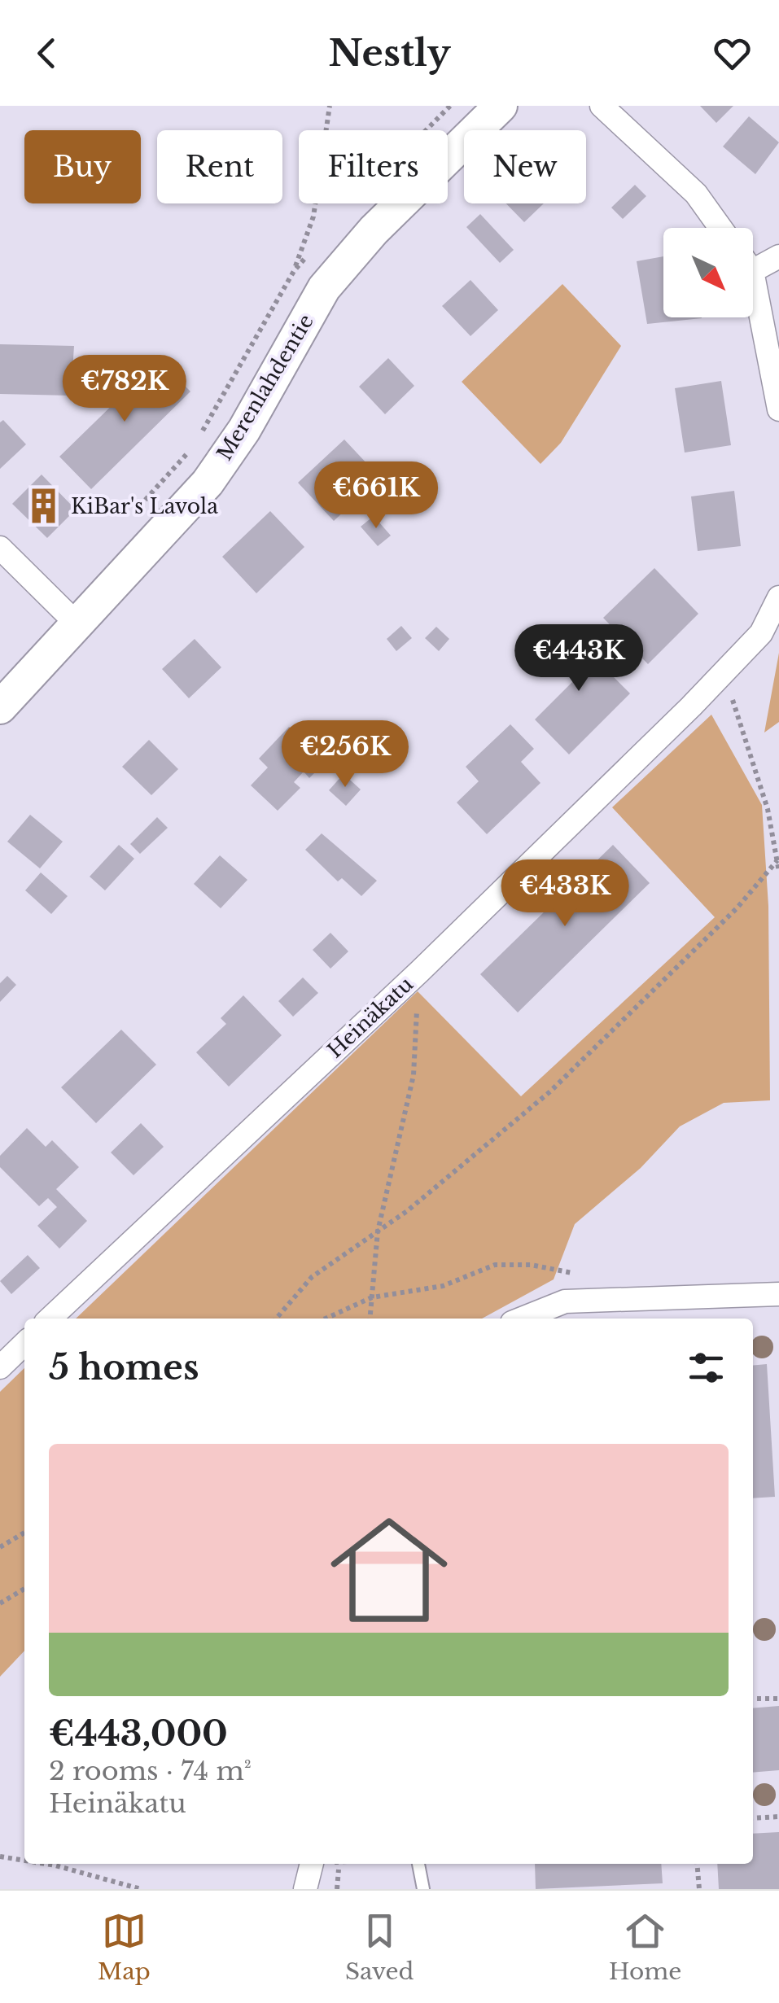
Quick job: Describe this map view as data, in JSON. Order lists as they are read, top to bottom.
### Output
{
  "streets": {
    "main road": ["Merenlahdentie"],
    "street": ["Heinäkatu"]
  },
  "places": {
    "building": ["KiBar's Lavola"]
  },
  "north": "bottom right",
  "page": {
    "header": "Nestly",
    "chip": [
      "Buy",
      "Rent",
      "Filters",
      "New"
    ],
    "price": [
      "€782K",
      "€661K",
      "€443K",
      "€256K",
      "€433K"
    ],
    "heading": "5 homes",
    "list": [
      {
        "name": "€443,000",
        "note": "2 rooms · 74 m² · Heinäkatu"
      }
    ],
    "tabs": ["Map", "Saved", "Home"]
  }
}
